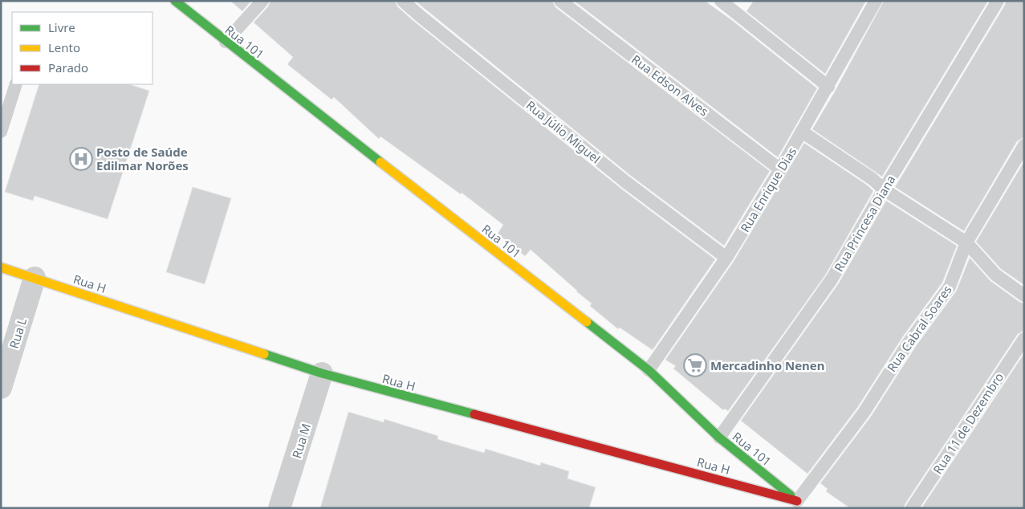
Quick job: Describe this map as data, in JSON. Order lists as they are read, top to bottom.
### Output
{
  "streets": {
    "street": [
      "Rua 101",
      "Rua H",
      "Rua L",
      "Rua M"
    ],
    "lane": [
      "Rua Edson Alves",
      "Rua Júlio Miguel",
      "Rua Enrique Dias",
      "Rua Princesa Diana",
      "Rua Cabral Soares",
      "Rua 11 de Dezembro"
    ]
  },
  "crossings": [
    ["Rua 101", "Rua Enrique Dias"],
    ["Rua 101", "Rua Princesa Diana"],
    ["Rua 101", "Rua H"],
    ["Rua 101", "Rua Cabral Soares"],
    ["Rua Edson Alves", "Rua Enrique Dias"],
    ["Rua Júlio Miguel", "Rua Enrique Dias"],
    ["Rua H", "Rua Cabral Soares"],
    ["Rua H", "Rua L"],
    ["Rua H", "Rua M"]
  ],
  "places": {
    "hospital": ["Posto de Saúde Edilmar Norões"],
    "supermarket": ["Mercadinho Nenen"]
  },
  "legend": ["Livre", "Lento", "Parado"]
}
